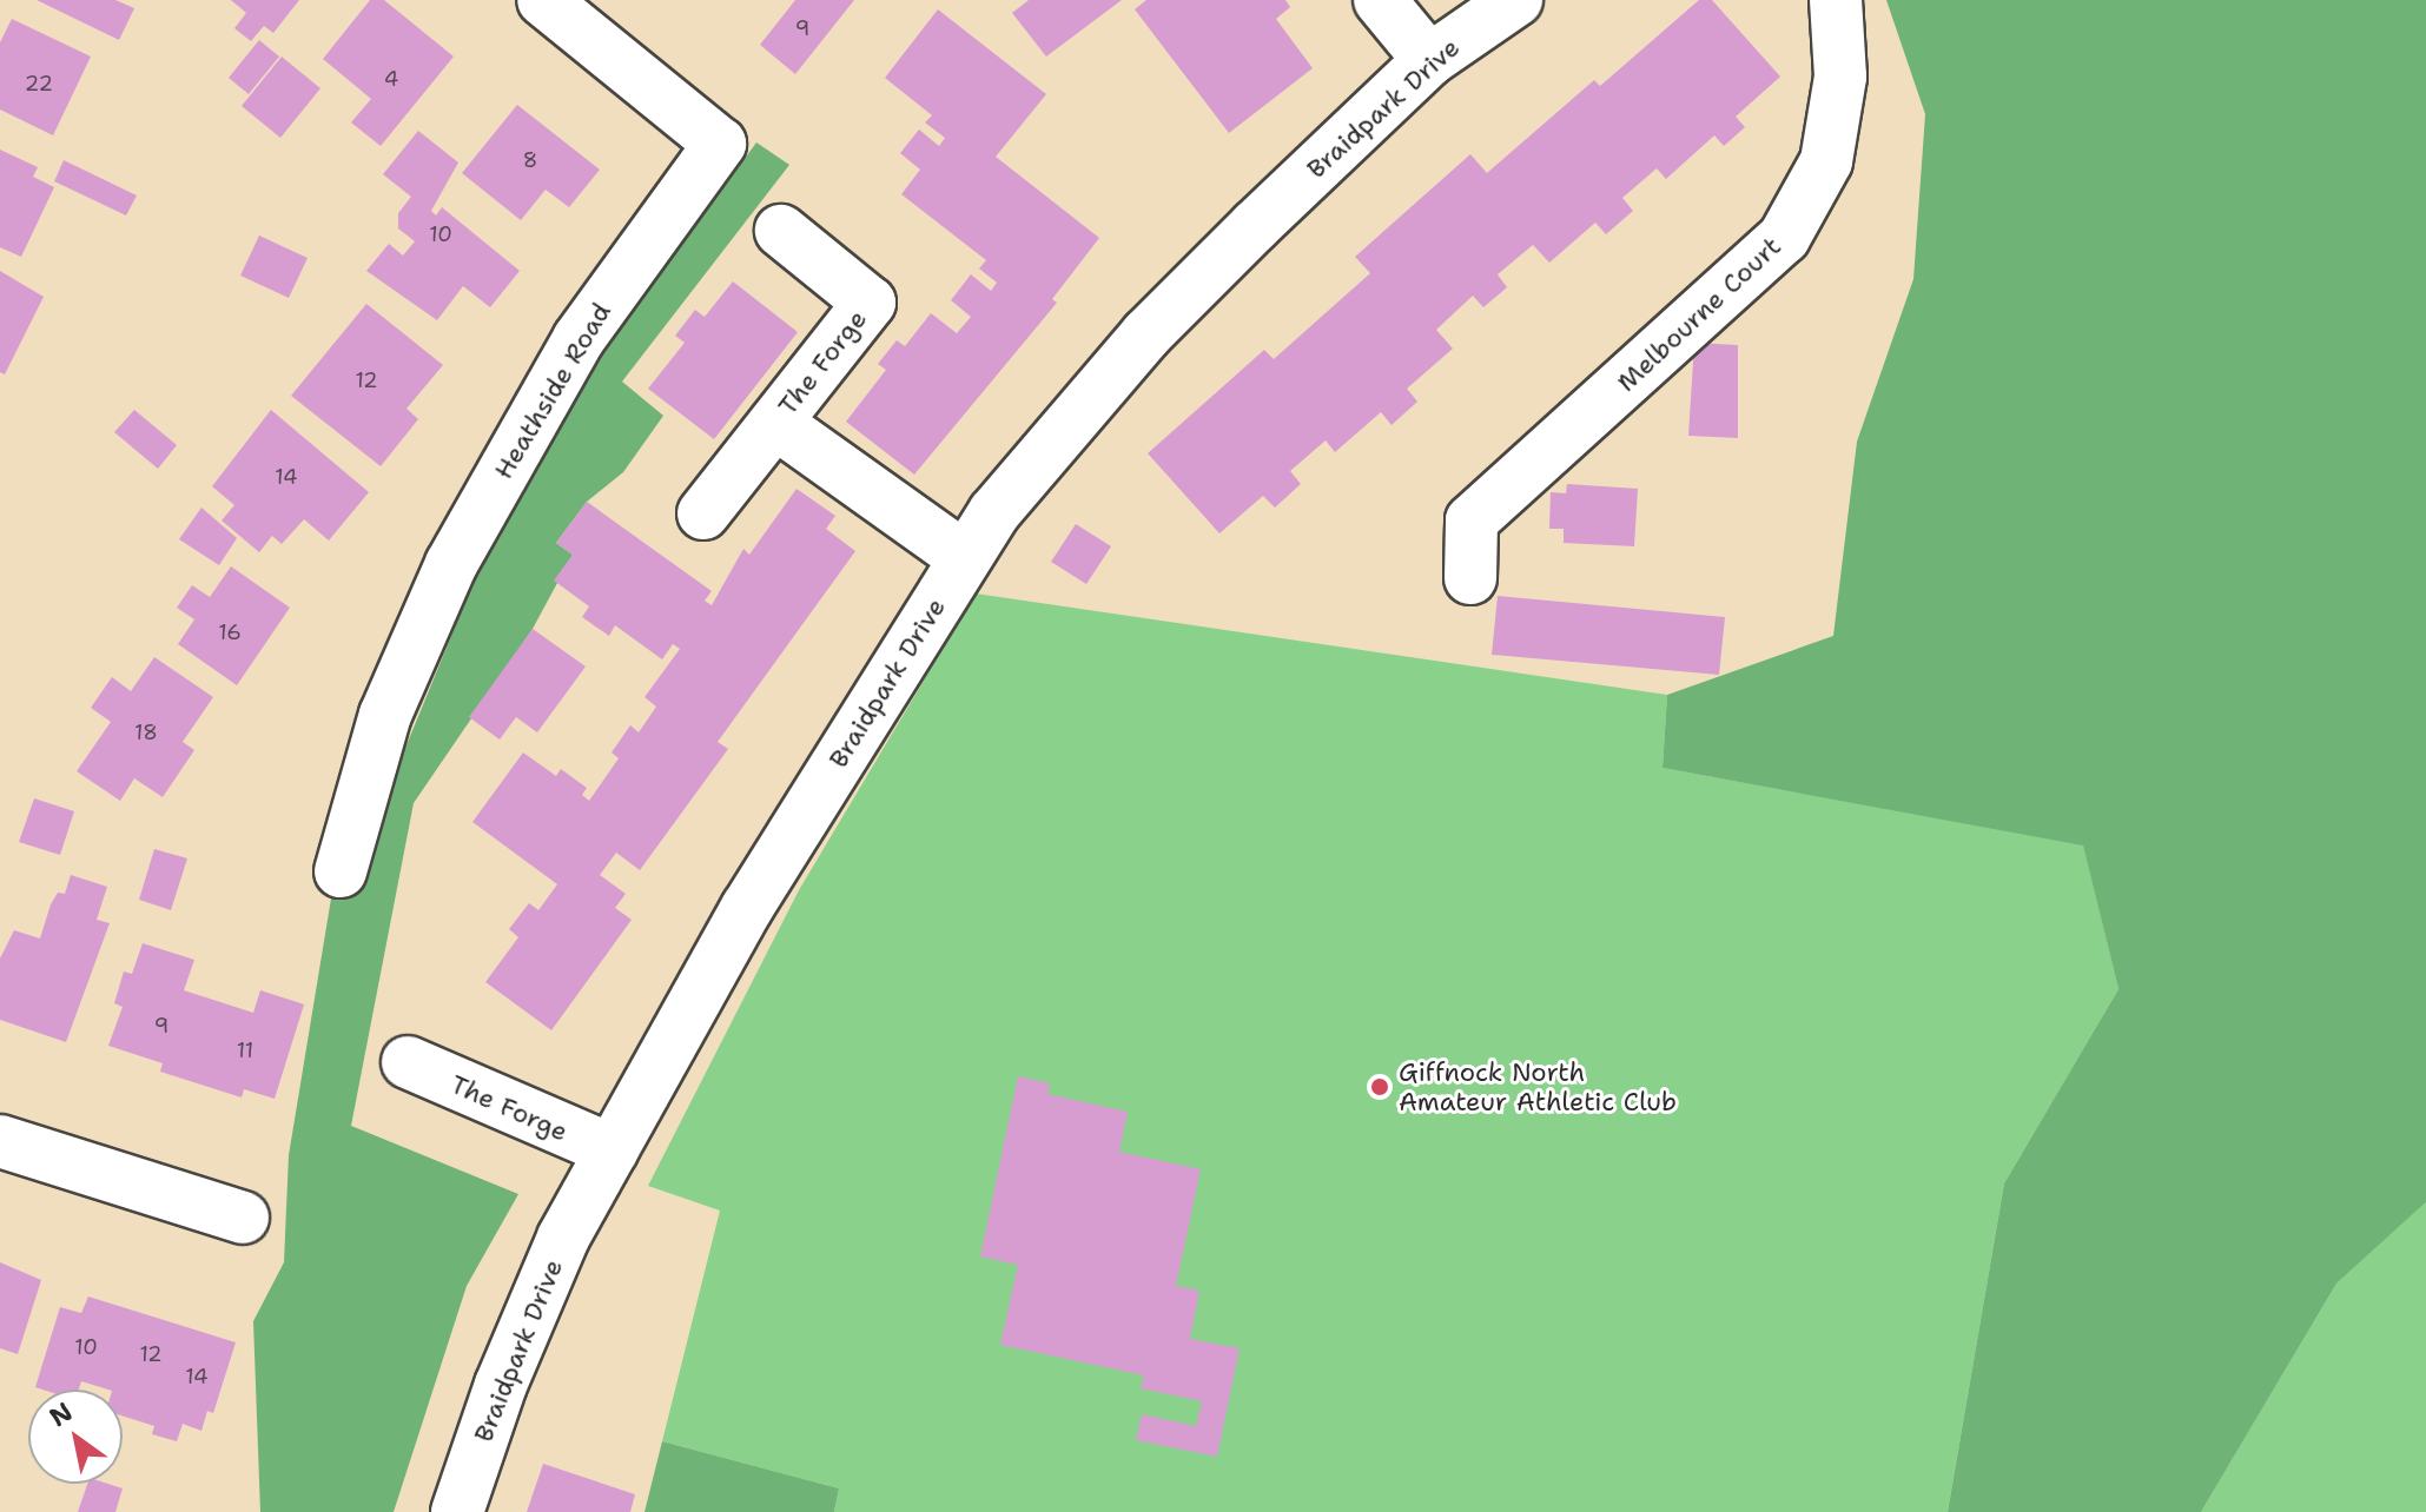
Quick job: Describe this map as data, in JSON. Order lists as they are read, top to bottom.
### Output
{
  "streets": {
    "street": [
      "Braidpark Drive",
      "Melbourne Court",
      "The Forge",
      "Heathside Road"
    ]
  },
  "crossings": [
    ["Braidpark Drive", "The Forge"]
  ],
  "places": ["Giffnock North Amateur Athletic Club"],
  "house_numbers": [
    "9",
    "4",
    "22",
    "8",
    "10",
    "12",
    "14",
    "16",
    "18",
    "9",
    "11",
    "10",
    "12",
    "14"
  ],
  "north": "top left"
}
